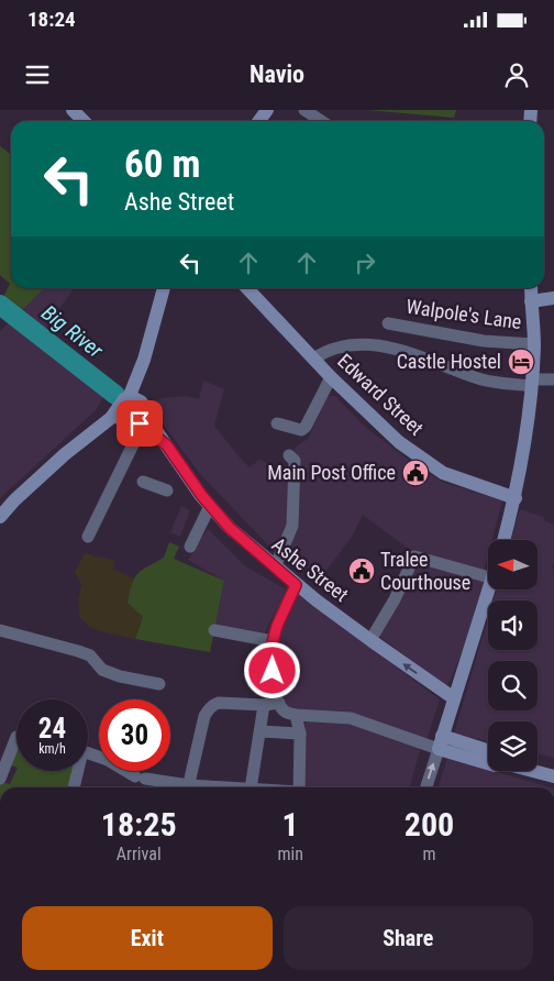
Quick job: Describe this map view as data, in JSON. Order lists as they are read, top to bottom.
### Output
{
  "streets": {
    "main road": ["Edward Street", "Ashe Street"],
    "street": ["Walpole's Lane"]
  },
  "water": ["Big River"],
  "places": {
    "hotel": ["Castle Hostel"],
    "public building": ["Main Post Office", "Tralee Courthouse"]
  },
  "north": "left",
  "page": {
    "status": "18:24",
    "header": "Navio",
    "turn": ["60 m", "Ashe Street"],
    "speed": "24 km/h",
    "limit": "30",
    "eta": [
      "18:25",
      "Arrival",
      "1",
      "min",
      "200",
      "m"
    ],
    "buttons": ["Exit", "Share"]
  }
}
